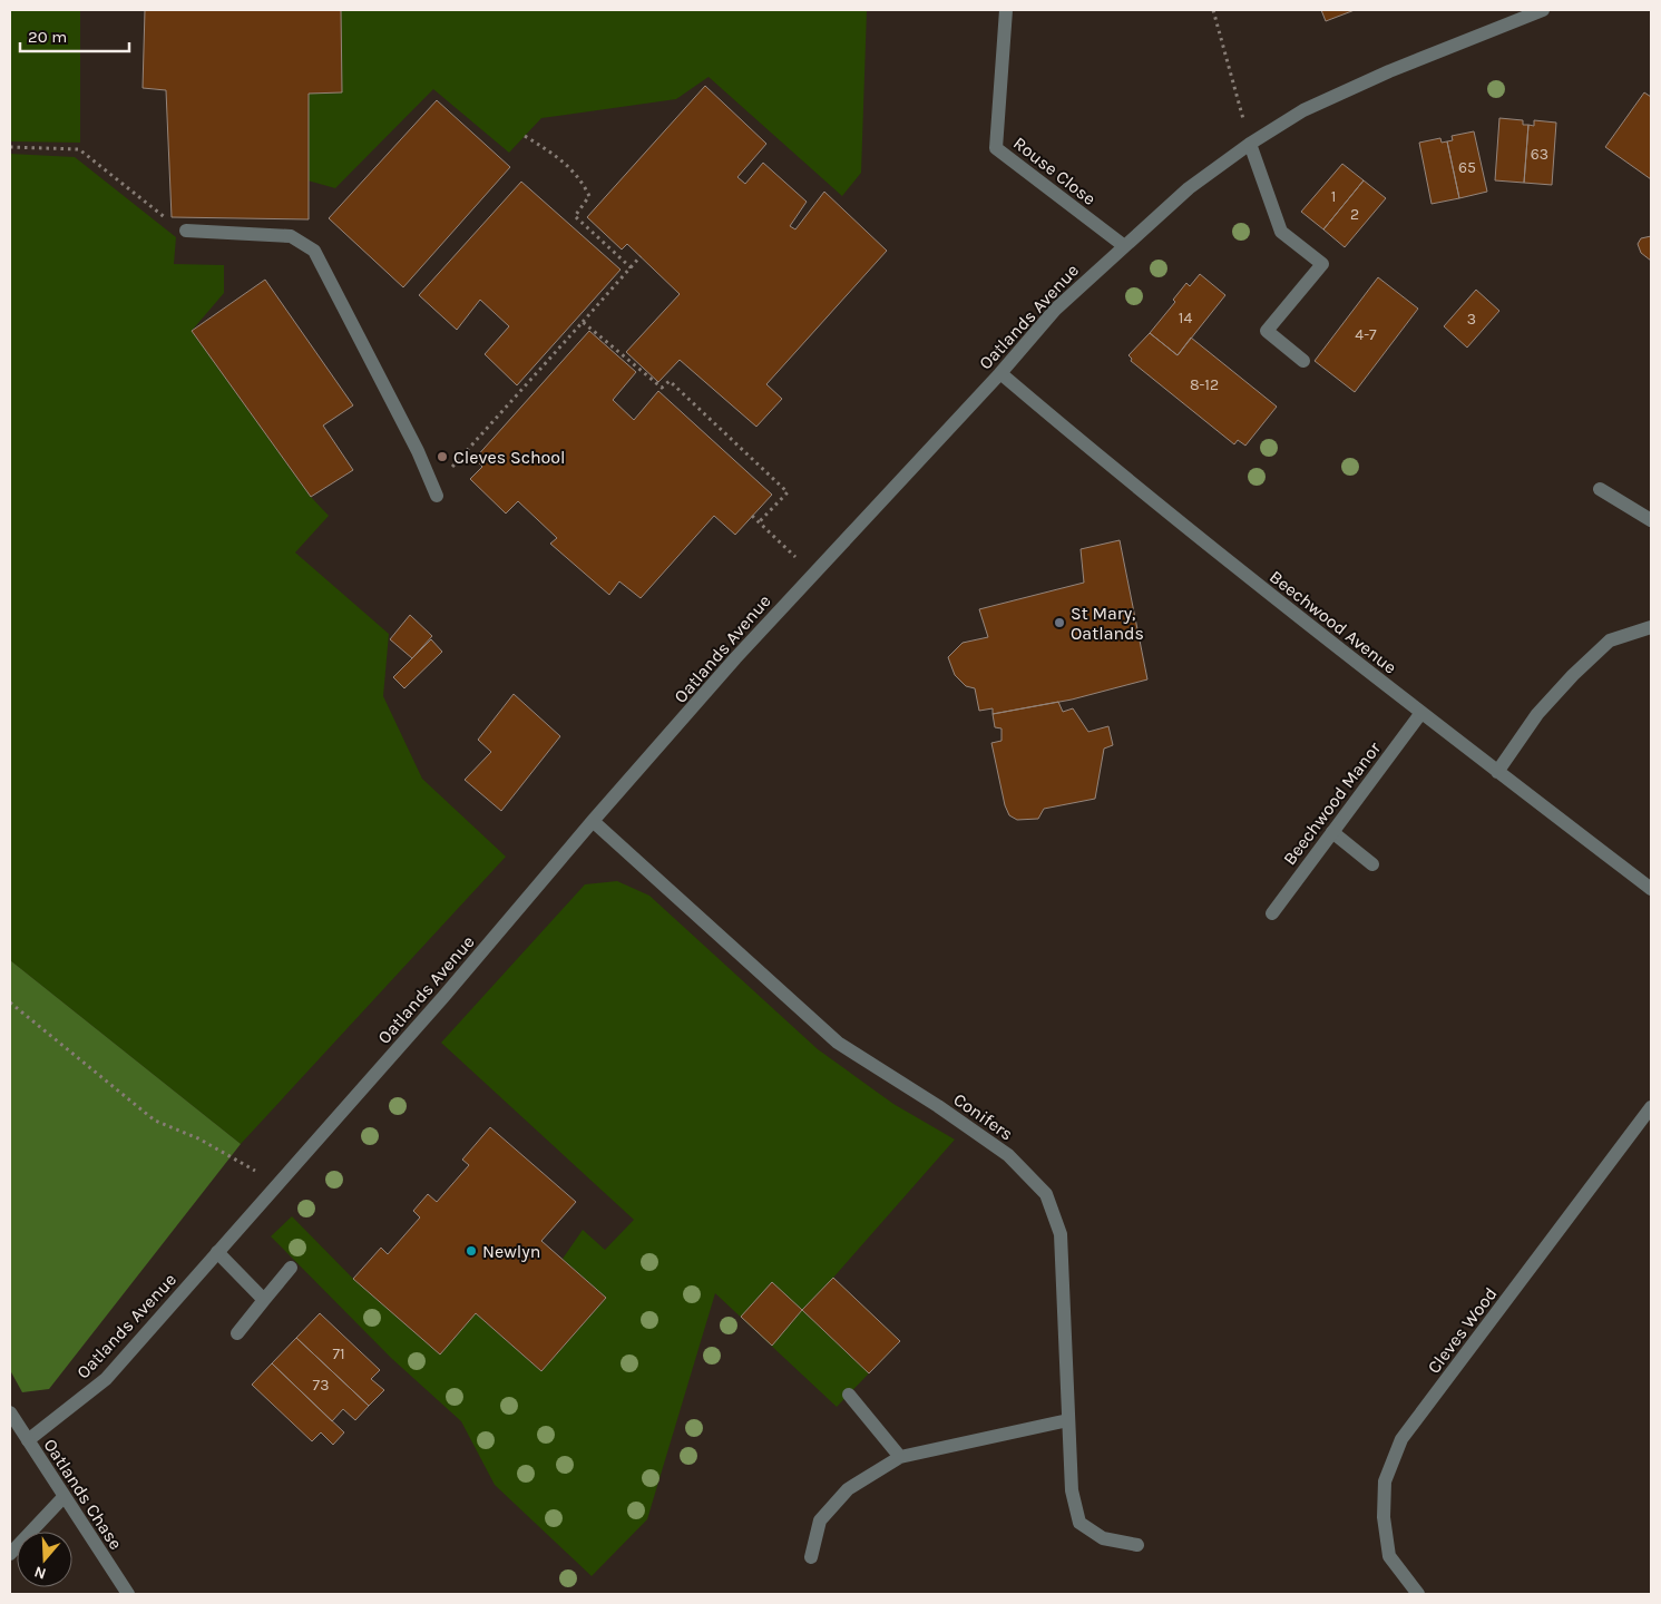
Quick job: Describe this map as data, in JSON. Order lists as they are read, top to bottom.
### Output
{
  "streets": {
    "street": [
      "Rouse Close",
      "Oatlands Avenue",
      "Beechwood Avenue",
      "Beechwood Manor",
      "Conifers",
      "Cleves Wood",
      "Oatlands Chase"
    ]
  },
  "crossings": [
    ["Rouse Close", "Oatlands Avenue"],
    ["Oatlands Avenue", "Beechwood Avenue"],
    ["Oatlands Avenue", "Conifers"],
    ["Oatlands Avenue", "Oatlands Chase"],
    ["Beechwood Avenue", "Beechwood Manor"]
  ],
  "places": ["Cleves School", "St Mary, Oatlands", "Newlyn"],
  "house_numbers": [
    "63",
    "65",
    "1",
    "2",
    "14",
    "3",
    "4-7",
    "8-12",
    "71",
    "73"
  ],
  "scale_bar": "20 m",
  "north": "bottom"
}
